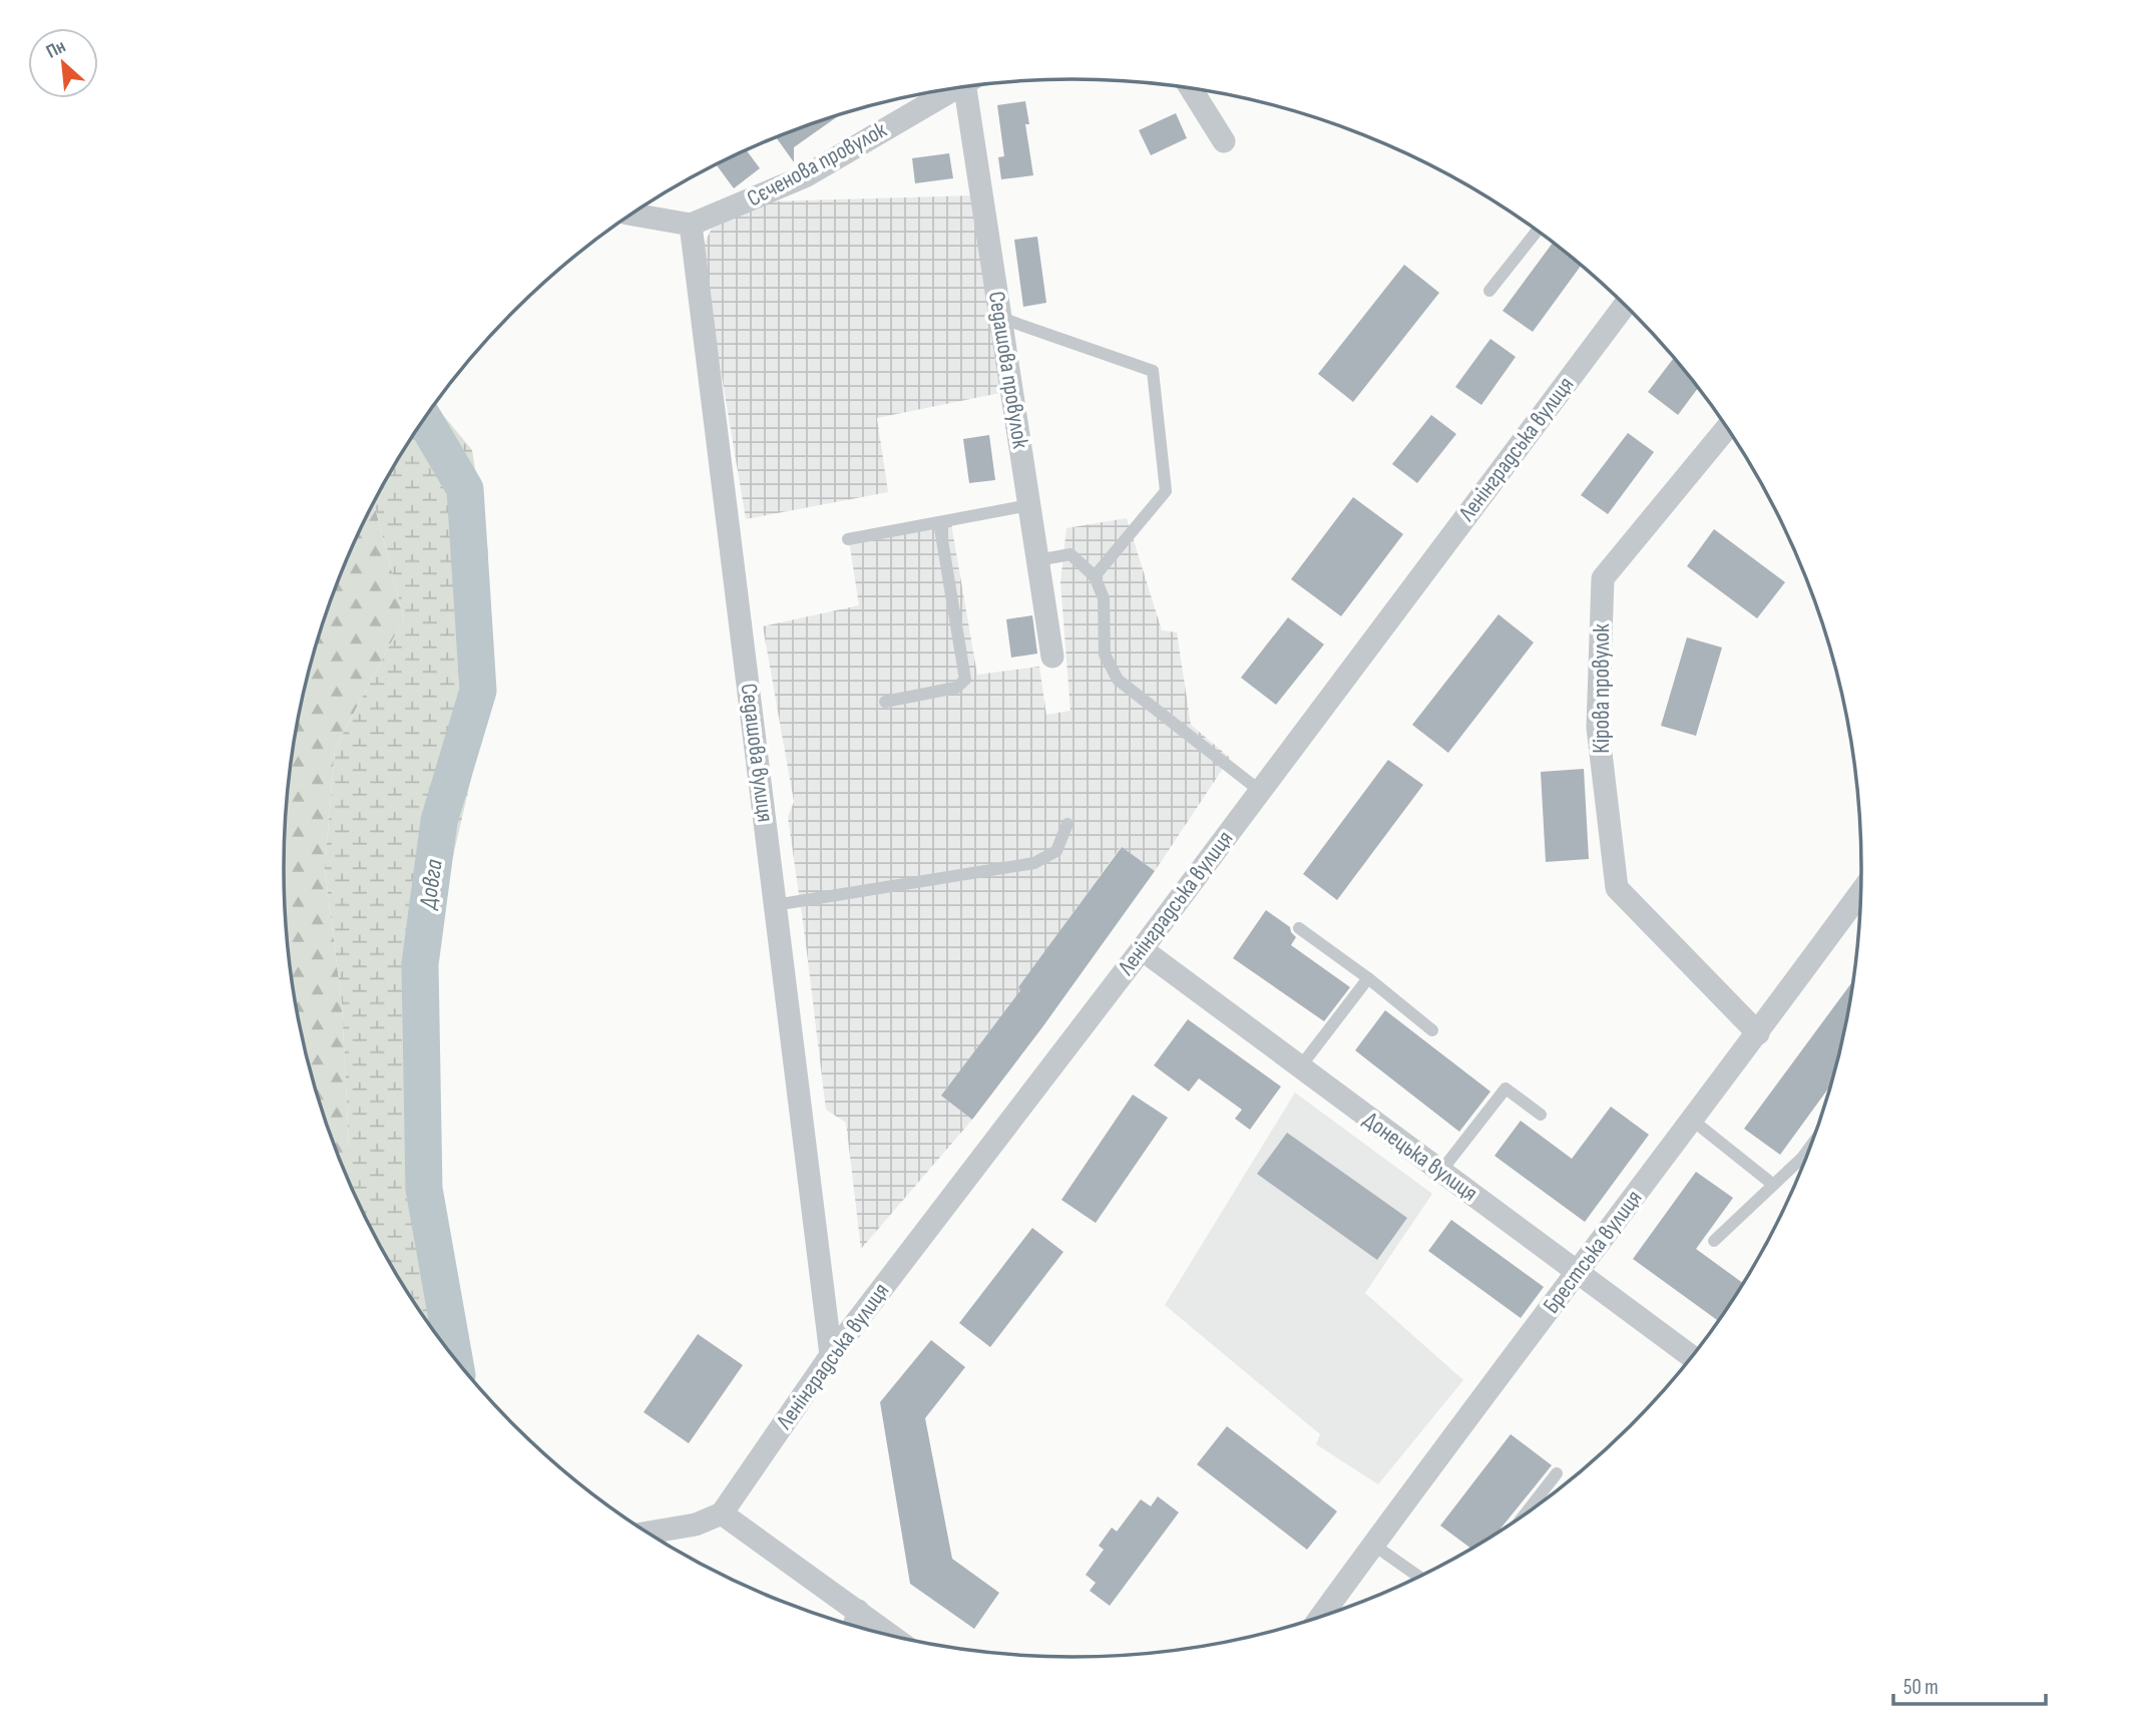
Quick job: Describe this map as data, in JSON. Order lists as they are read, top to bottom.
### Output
{
  "streets": {
    "street": [
      "Сєченова провулок",
      "Седашова провулок",
      "Ленінградська вулиця",
      "Кірова провулок",
      "Седашова вулиця",
      "Донецька вулиця",
      "Брестська вулиця"
    ]
  },
  "crossings": [
    ["Сєченова провулок", "Седашова вулиця"],
    ["Ленінградська вулиця", "Седашова вулиця"],
    ["Ленінградська вулиця", "Донецька вулиця"],
    ["Кірова провулок", "Брестська вулиця"],
    ["Донецька вулиця", "Брестська вулиця"]
  ],
  "water": ["Довга"],
  "scale_bar": "50 m",
  "north": "top left"
}
